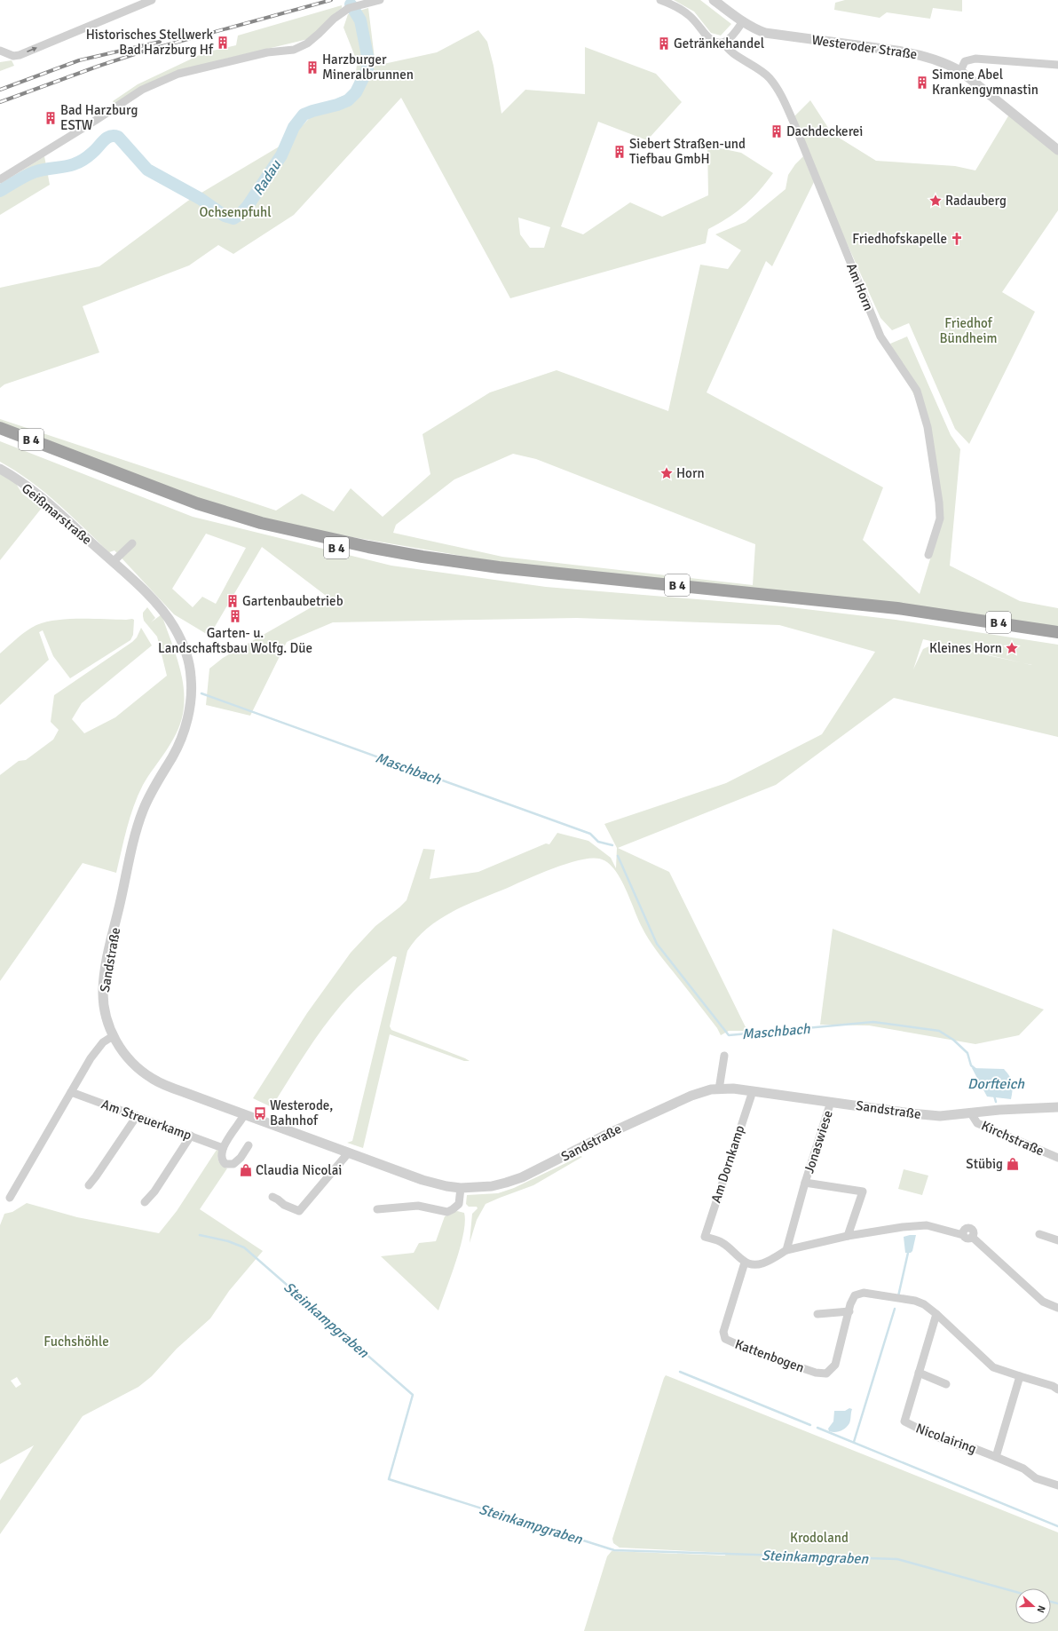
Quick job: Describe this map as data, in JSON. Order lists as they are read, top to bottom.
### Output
{
  "streets": {
    "highway": ["B 4"],
    "street": [
      "Westeroder Straße",
      "Am Horn",
      "Geißmarstraße",
      "Sandstraße",
      "Am Streuerkamp",
      "Kirchstraße",
      "Jonaswiese",
      "Am Dornkamp",
      "Kattenbogen",
      "Nicolairing"
    ]
  },
  "crossings": [
    ["Geißmarstraße", "Sandstraße"],
    ["Sandstraße", "Kirchstraße"],
    ["Sandstraße", "Jonaswiese"],
    ["Sandstraße", "Am Dornkamp"],
    ["Am Dornkamp", "Kattenbogen"],
    ["Kattenbogen", "Nicolairing"]
  ],
  "water": [
    "Radau",
    "Maschbach",
    "Dorfteich",
    "Steinkampgraben"
  ],
  "parks": [
    "Ochsenpfuhl",
    "Friedhof Bündheim",
    "Fuchshöhle",
    "Krodoland"
  ],
  "places": {
    "building": [
      "Historisches Stellwerk Bad Harzburg Hf",
      "Getränkehandel",
      "Harzburger Mineralbrunnen",
      "Simone Abel Krankengymnastin",
      "Bad Harzburg ESTW",
      "Dachdeckerei",
      "Siebert Straßen-und Tiefbau GmbH",
      "Gartenbaubetrieb",
      "Garten- u. Landschaftsbau Wolfg. Düe"
    ],
    "place": ["Radauberg", "Horn", "Kleines Horn"],
    "church": ["Friedhofskapelle"],
    "bus stop": ["Westerode, Bahnhof"],
    "shop": ["Stübig", "Claudia Nicolai"]
  },
  "north": "right"
}
